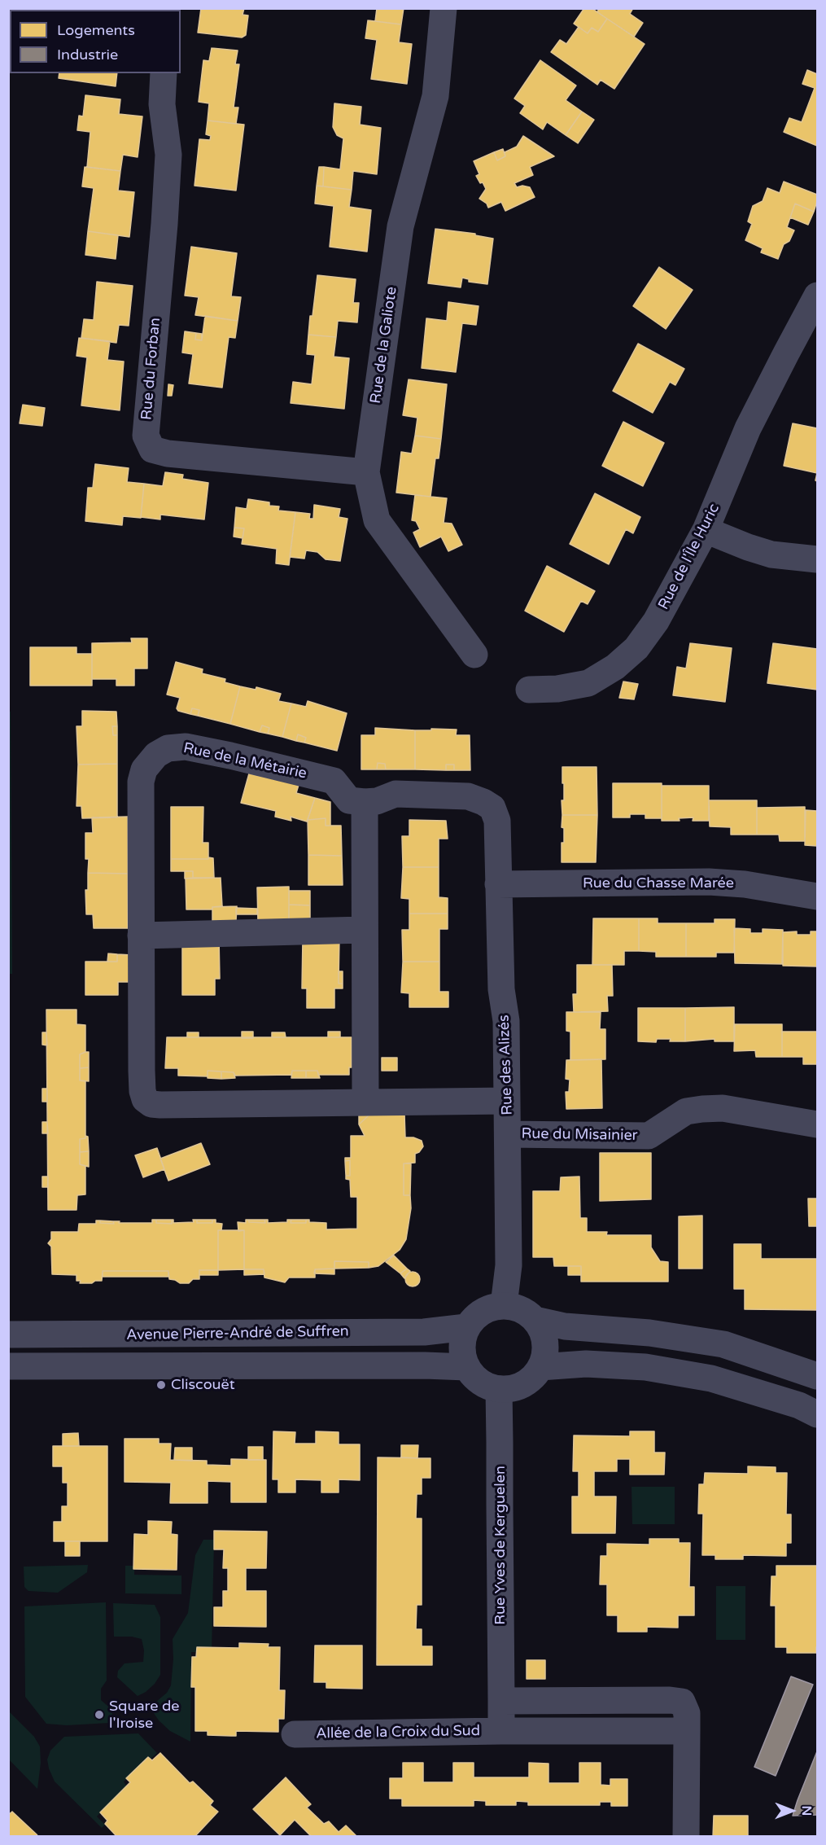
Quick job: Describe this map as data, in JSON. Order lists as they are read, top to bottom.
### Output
{
  "streets": {
    "street": [
      "Rue de la Galiote",
      "Rue du Forban",
      "Rue de l'Île Huric",
      "Rue de la Métairie",
      "Rue du Chasse Marée",
      "Rue des Alizés",
      "Rue du Misainier",
      "Avenue Pierre-André de Suffren",
      "Rue Yves de Kerguelen",
      "Allée de la Croix du Sud"
    ]
  },
  "crossings": [
    ["Rue de la Galiote", "Rue du Forban"],
    ["Rue de la Métairie", "Rue des Alizés"],
    ["Rue du Chasse Marée", "Rue des Alizés"],
    ["Rue des Alizés", "Rue du Misainier"],
    ["Rue des Alizés", "Avenue Pierre-André de Suffren"],
    ["Rue des Alizés", "Rue Yves de Kerguelen"],
    ["Avenue Pierre-André de Suffren", "Rue Yves de Kerguelen"],
    ["Rue Yves de Kerguelen", "Allée de la Croix du Sud"]
  ],
  "places": ["Cliscouët", "Square de l'Iroise"],
  "legend": ["Logements", "Industrie"],
  "north": "right"
}
